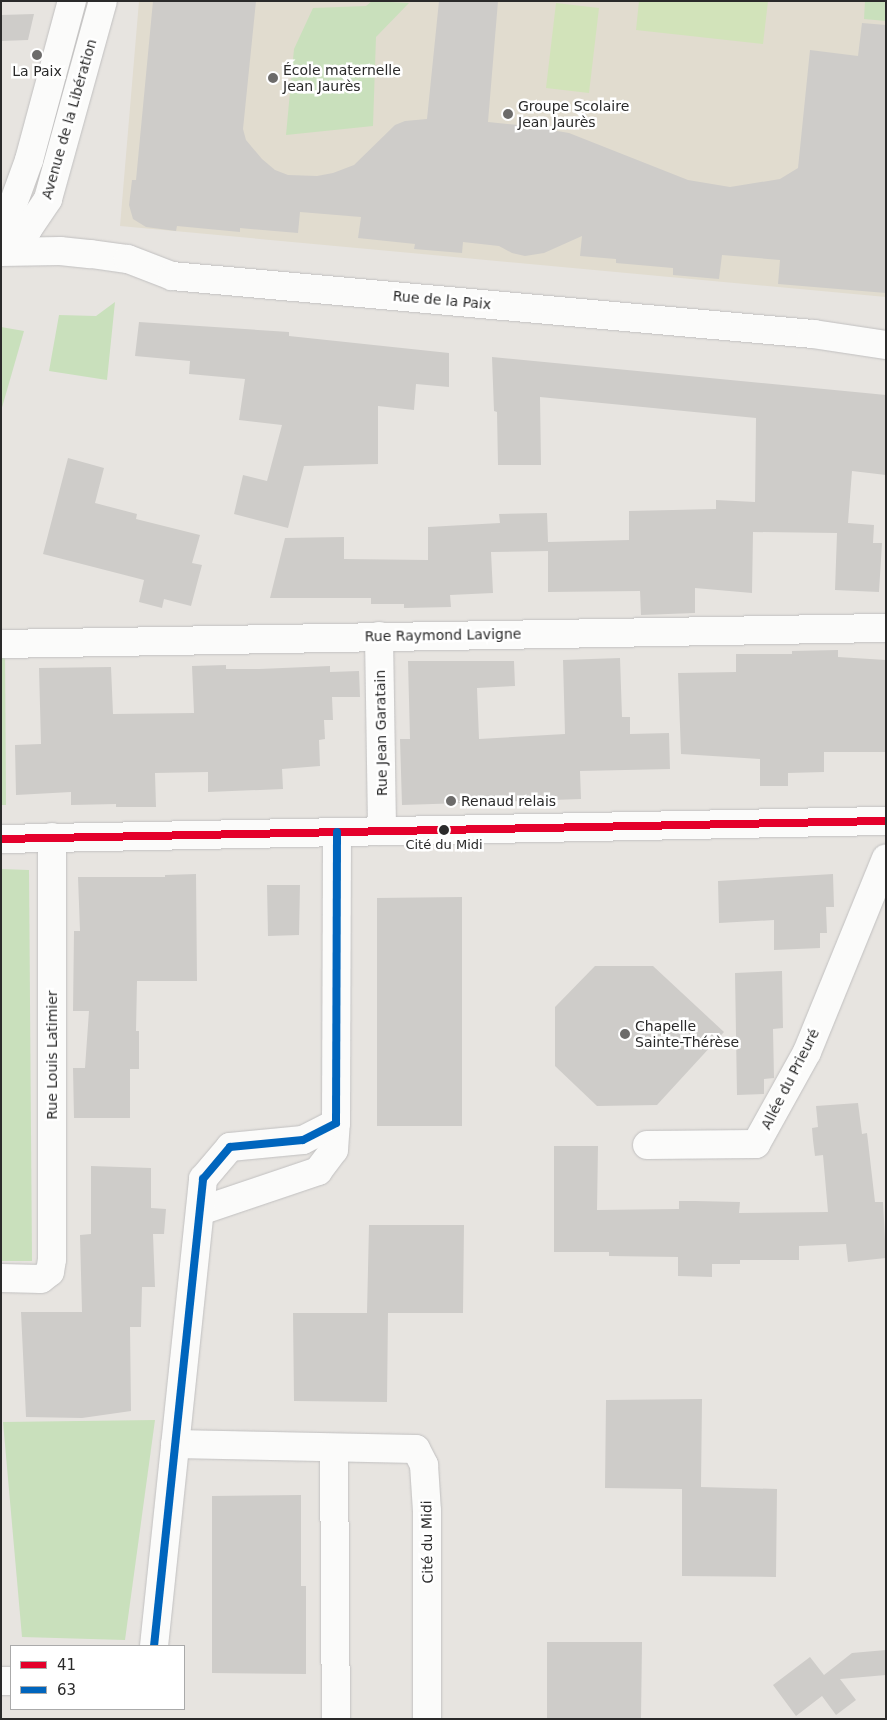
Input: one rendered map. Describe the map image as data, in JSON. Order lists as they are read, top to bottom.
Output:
{
  "streets": {
    "street": [
      "Avenue de la Libération",
      "Rue de la Paix",
      "Rue Raymond Lavigne",
      "Rue Jean Garatain",
      "Rue Louis Latimier",
      "Allée du Prieuré",
      "Cité du Midi"
    ]
  },
  "crossings": [
    ["Rue Raymond Lavigne", "Rue Jean Garatain"]
  ],
  "places": [
    "La Paix",
    "École maternelle Jean Jaurès",
    "Groupe Scolaire Jean Jaurès",
    "Renaud relais",
    "Cité du Midi",
    "Chapelle Sainte-Thérèse"
  ],
  "lines": ["transit line 41", "transit line 63"],
  "legend": ["41", "63"]
}
